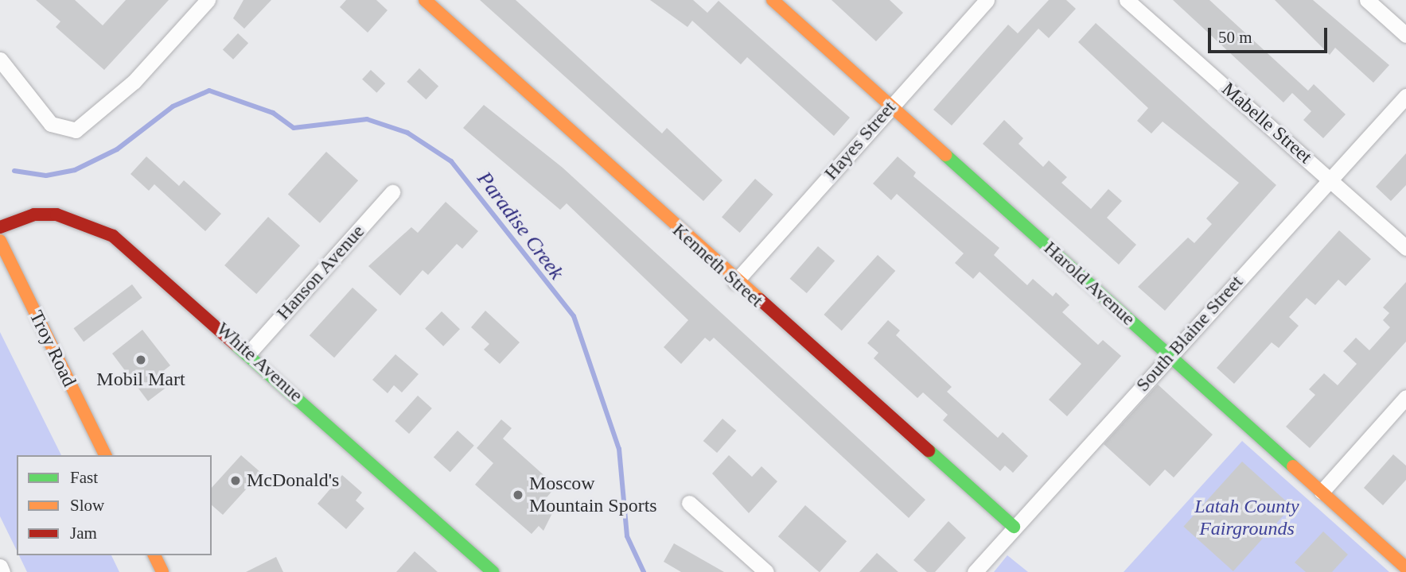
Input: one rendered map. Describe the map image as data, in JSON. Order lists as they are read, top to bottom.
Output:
{
  "streets": {
    "street": [
      "Mabelle Street",
      "Hayes Street",
      "Kenneth Street",
      "Hanson Avenue",
      "Harold Avenue",
      "South Blaine Street",
      "Troy Road",
      "White Avenue"
    ]
  },
  "crossings": [
    ["Mabelle Street", "South Blaine Street"],
    ["Hayes Street", "Kenneth Street"],
    ["Hayes Street", "Harold Avenue"],
    ["Kenneth Street", "South Blaine Street"],
    ["Hanson Avenue", "White Avenue"],
    ["Harold Avenue", "South Blaine Street"]
  ],
  "water": ["Paradise Creek"],
  "parks": ["Latah County Fairgrounds"],
  "places": ["Mobil Mart", "McDonald's", "Moscow Mountain Sports"],
  "legend": ["Fast", "Slow", "Jam"],
  "scale_bar": "50 m"
}
